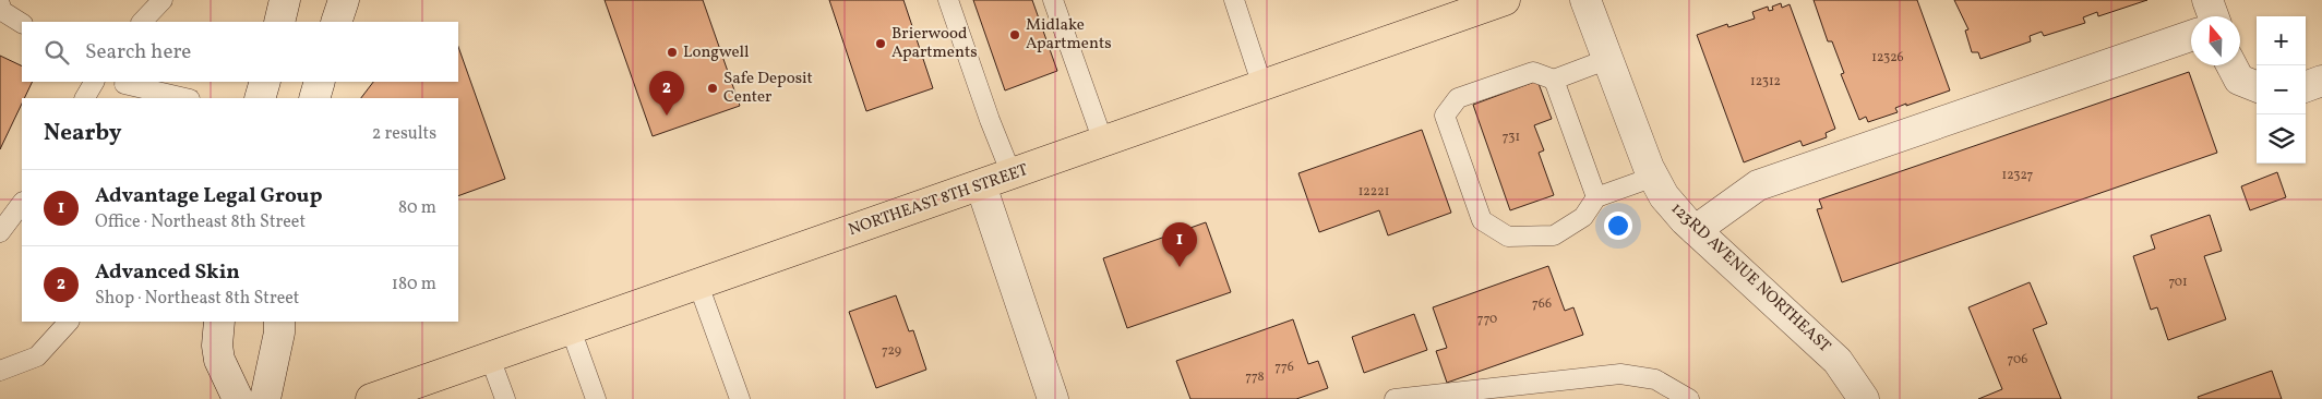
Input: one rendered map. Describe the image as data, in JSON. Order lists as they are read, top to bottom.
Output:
{
  "streets": {
    "main road": ["NORTHEAST 8TH STREET"],
    "street": ["123RD AVENUE NORTHEAST"]
  },
  "places": [
    "Midlake Apartments",
    "Brierwood Apartments",
    "Longwell",
    "Safe Deposit Center"
  ],
  "house_numbers": [
    "12326",
    "12312",
    "731",
    "12327",
    "12221",
    "701",
    "766",
    "770",
    "729",
    "706",
    "776",
    "778"
  ],
  "north": "top",
  "page": {
    "map_buttons": ["+", "−"],
    "search": "Search here",
    "pins": ["2", "1"],
    "heading": ["Nearby", "2 results"],
    "list": [
      {
        "mark": "1",
        "name": "Advantage Legal Group",
        "note": "Office · Northeast 8th Street",
        "value": "80 m"
      },
      {
        "mark": "2",
        "name": "Advanced Skin",
        "note": "Shop · Northeast 8th Street",
        "value": "180 m"
      }
    ]
  }
}
